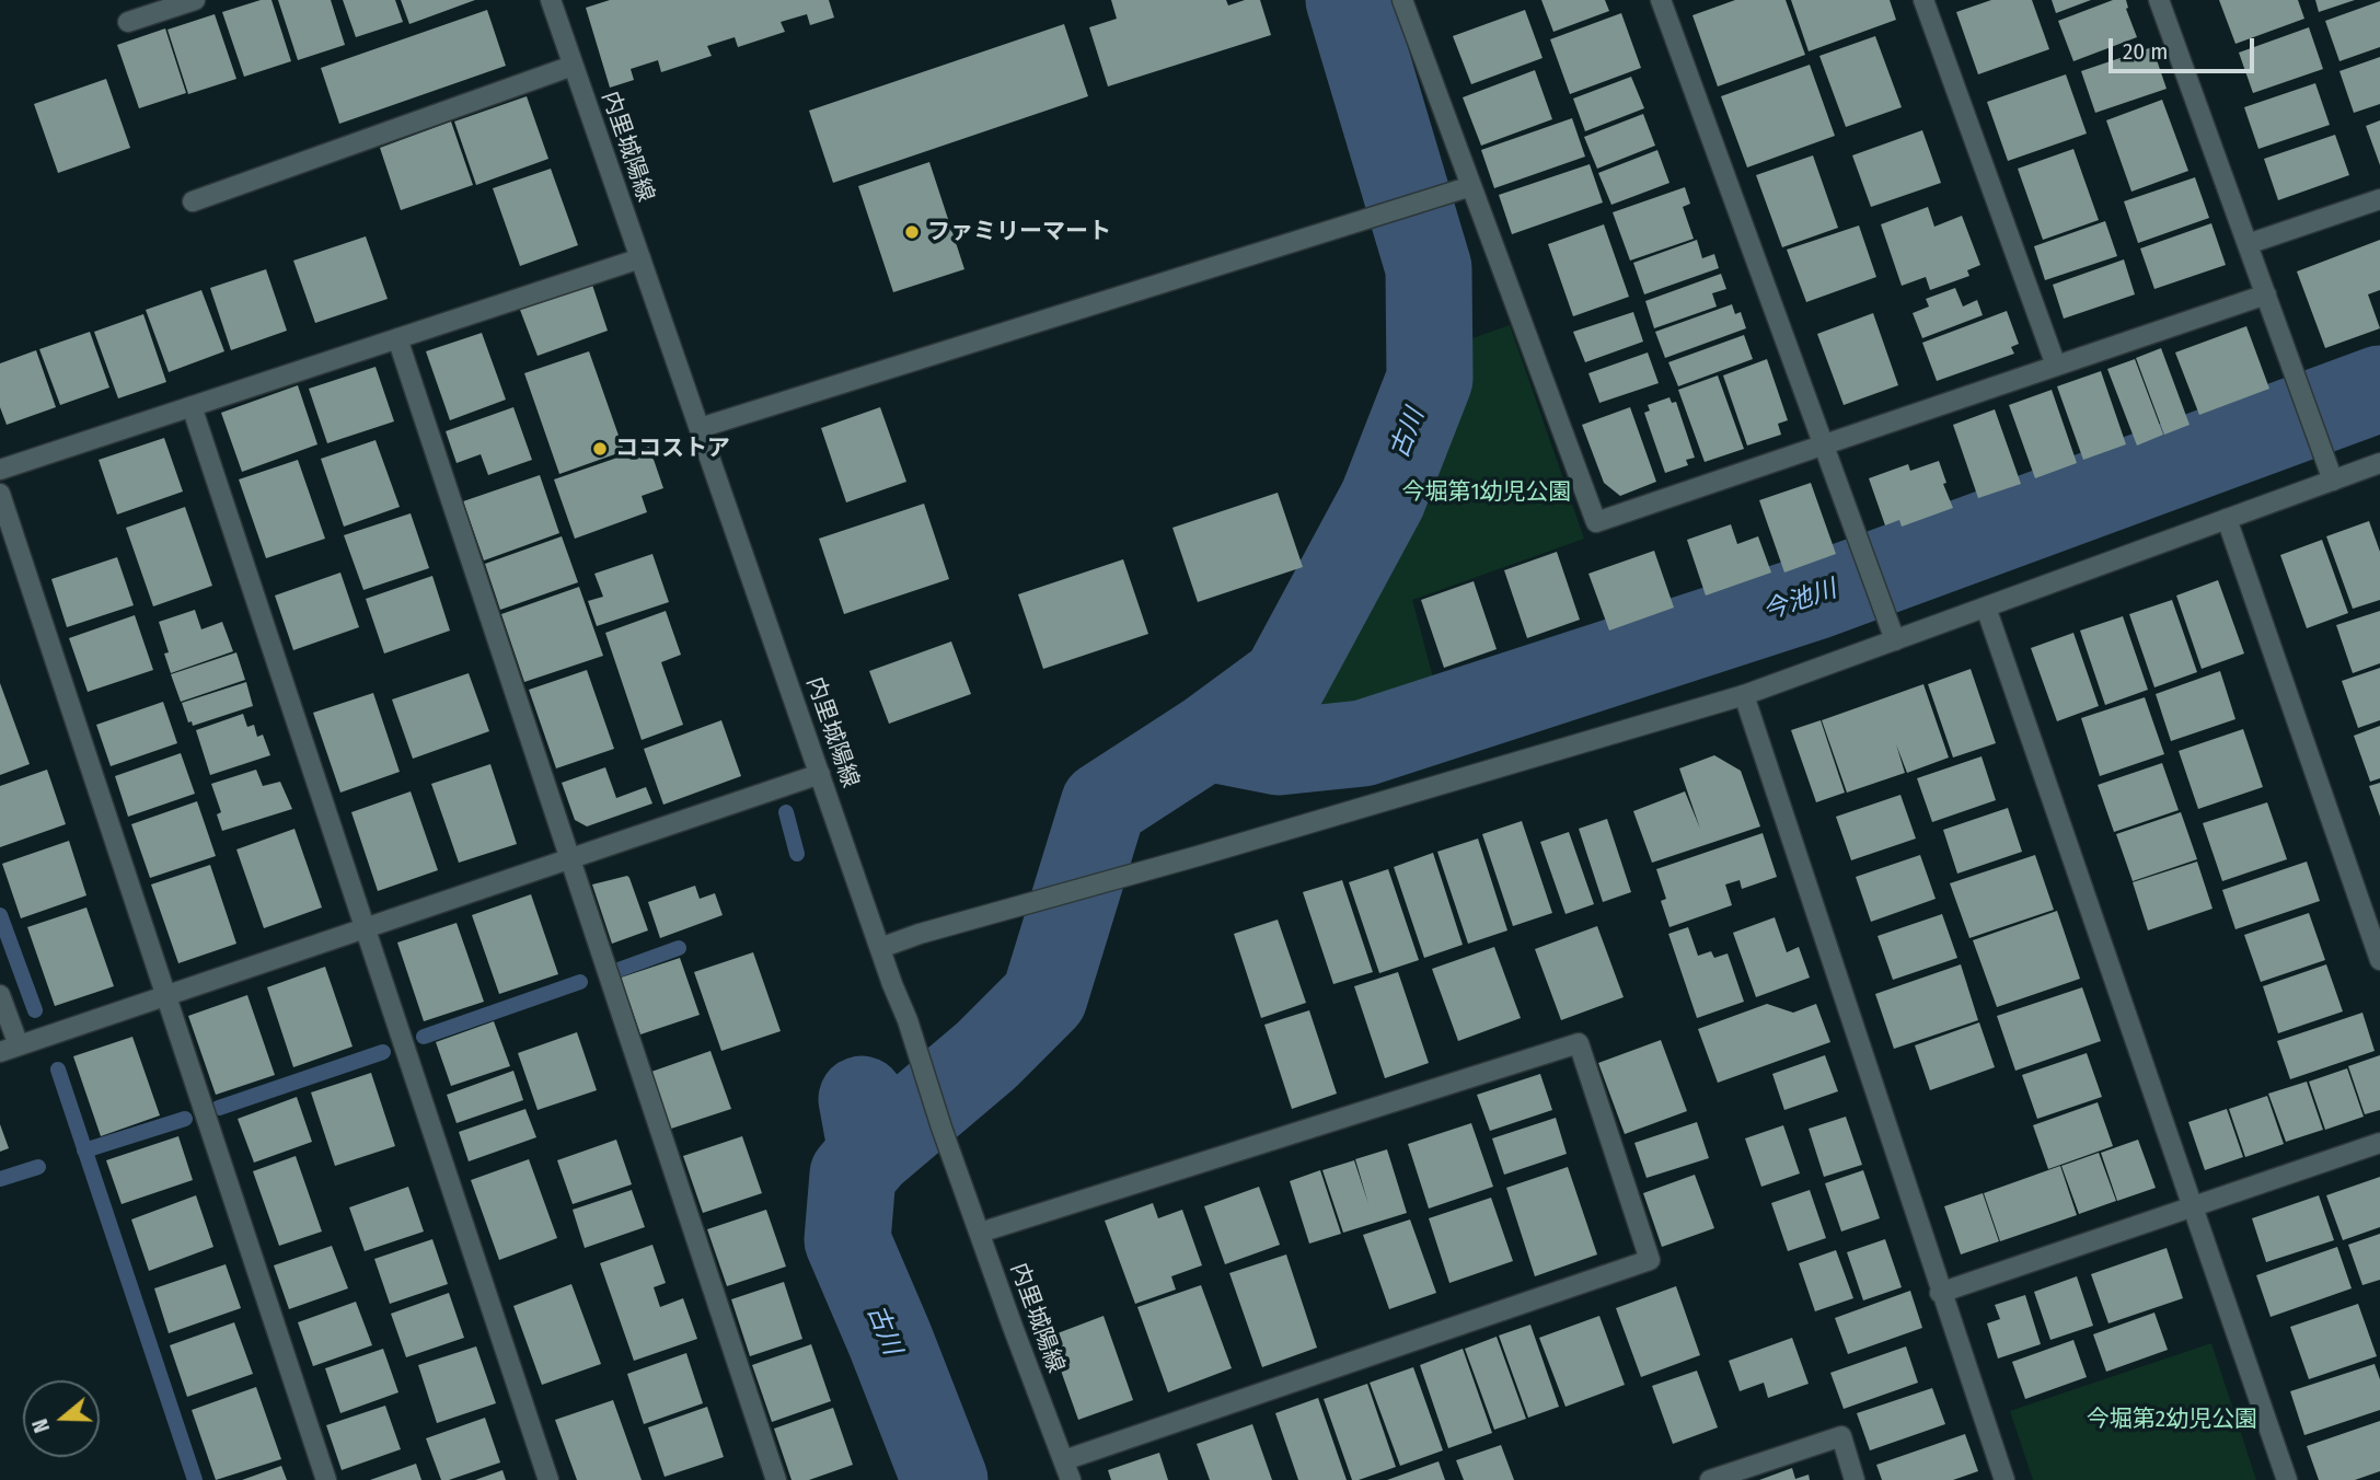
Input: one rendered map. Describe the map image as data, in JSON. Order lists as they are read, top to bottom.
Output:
{
  "streets": {
    "street": ["内里城陽線"]
  },
  "water": ["古川", "今池川"],
  "parks": ["今堀第1幼児公園", "今堀第2幼児公園"],
  "places": ["ファミリーマート", "ココストア"],
  "scale_bar": "20 m",
  "north": "left"
}
